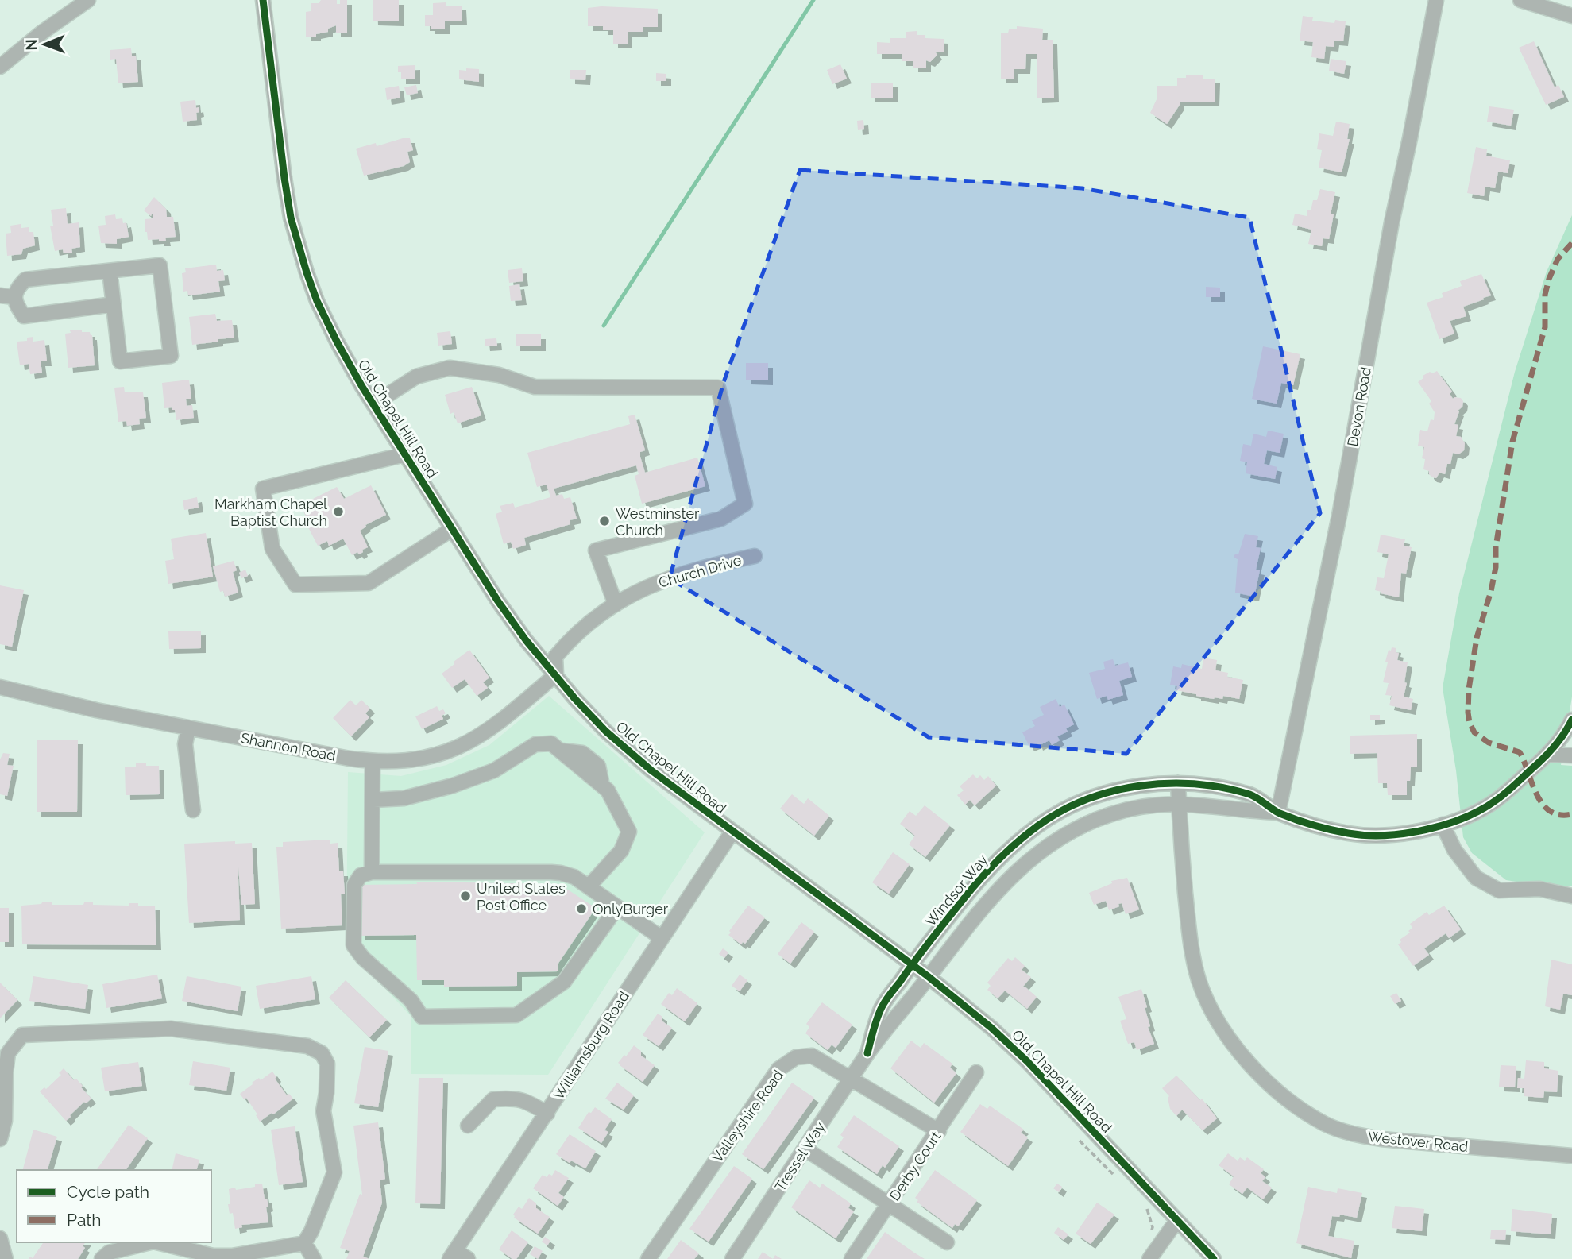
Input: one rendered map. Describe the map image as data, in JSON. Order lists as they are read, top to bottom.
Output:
{
  "streets": {
    "street": [
      "Devon Road",
      "Old Chapel Hill Road",
      "Church Drive",
      "Shannon Road",
      "Windsor Way",
      "Williamsburg Road",
      "Valleyshire Road",
      "Westover Road",
      "Tressel Way",
      "Derby Court"
    ]
  },
  "crossings": [
    ["Devon Road", "Windsor Way"],
    ["Old Chapel Hill Road", "Church Drive"],
    ["Old Chapel Hill Road", "Shannon Road"],
    ["Old Chapel Hill Road", "Windsor Way"],
    ["Old Chapel Hill Road", "Williamsburg Road"],
    ["Old Chapel Hill Road", "Tressel Way"],
    ["Church Drive", "Shannon Road"],
    ["Windsor Way", "Westover Road"],
    ["Windsor Way", "Tressel Way"],
    ["Valleyshire Road", "Tressel Way"],
    ["Valleyshire Road", "Derby Court"]
  ],
  "places": [
    "Markham Chapel Baptist Church",
    "Westminster Church",
    "United States Post Office",
    "OnlyBurger"
  ],
  "legend": ["Cycle path", "Path"],
  "north": "left"
}
